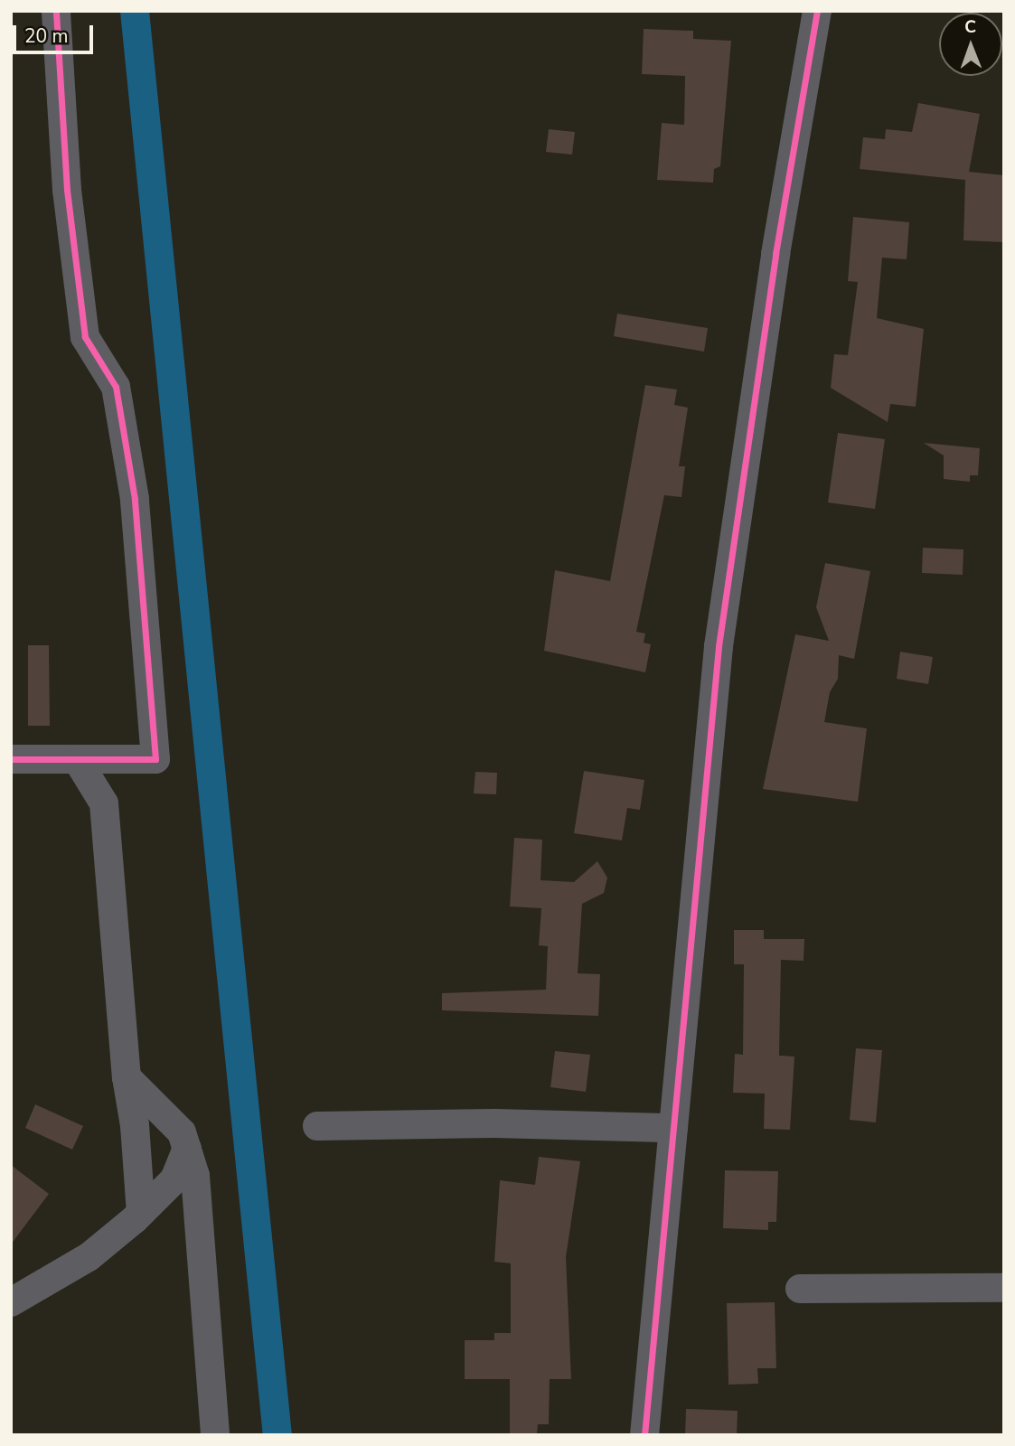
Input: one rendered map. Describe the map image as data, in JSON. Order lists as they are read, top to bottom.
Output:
{
  "scale_bar": "20 m",
  "north": "top"
}
